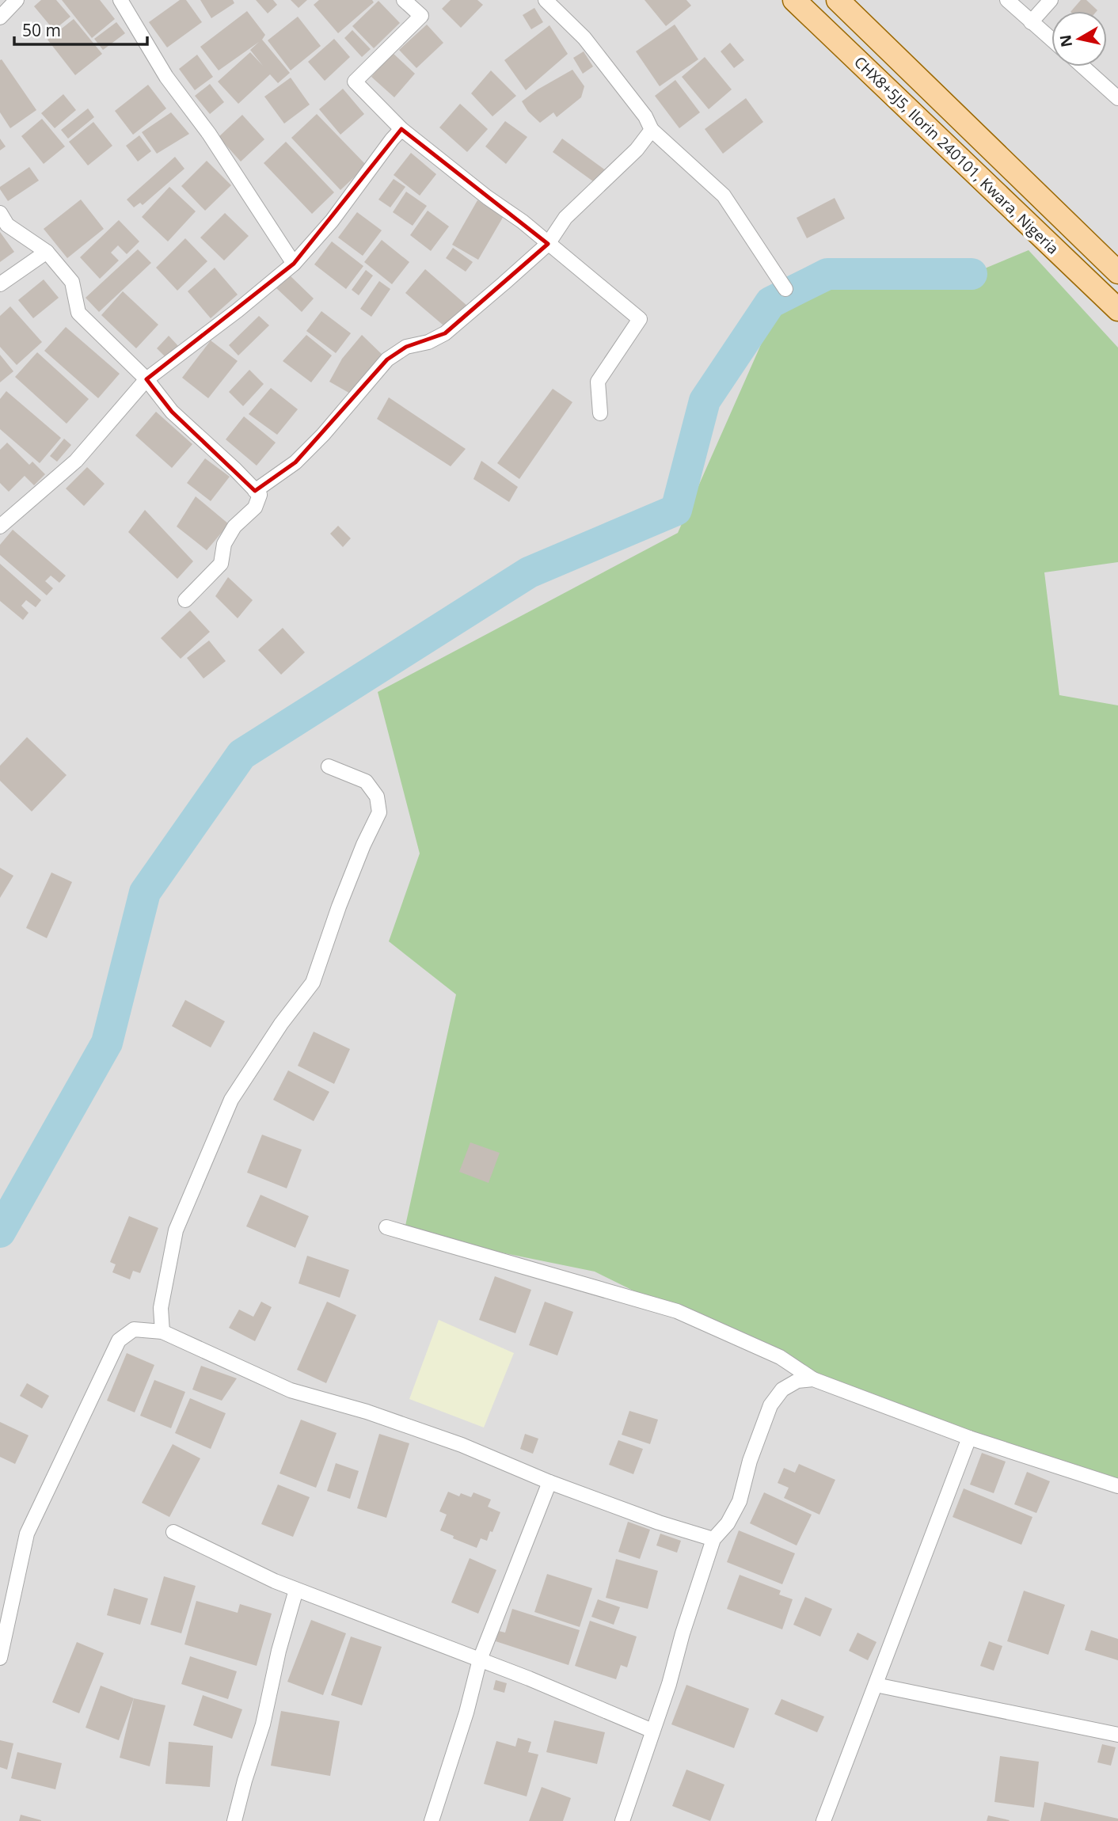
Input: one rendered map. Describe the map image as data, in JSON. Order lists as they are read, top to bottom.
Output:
{
  "streets": {
    "main road": ["CHX8+5J5, Ilorin 240101, Kwara, Nigeria"]
  },
  "scale_bar": "50 m",
  "north": "left"
}
